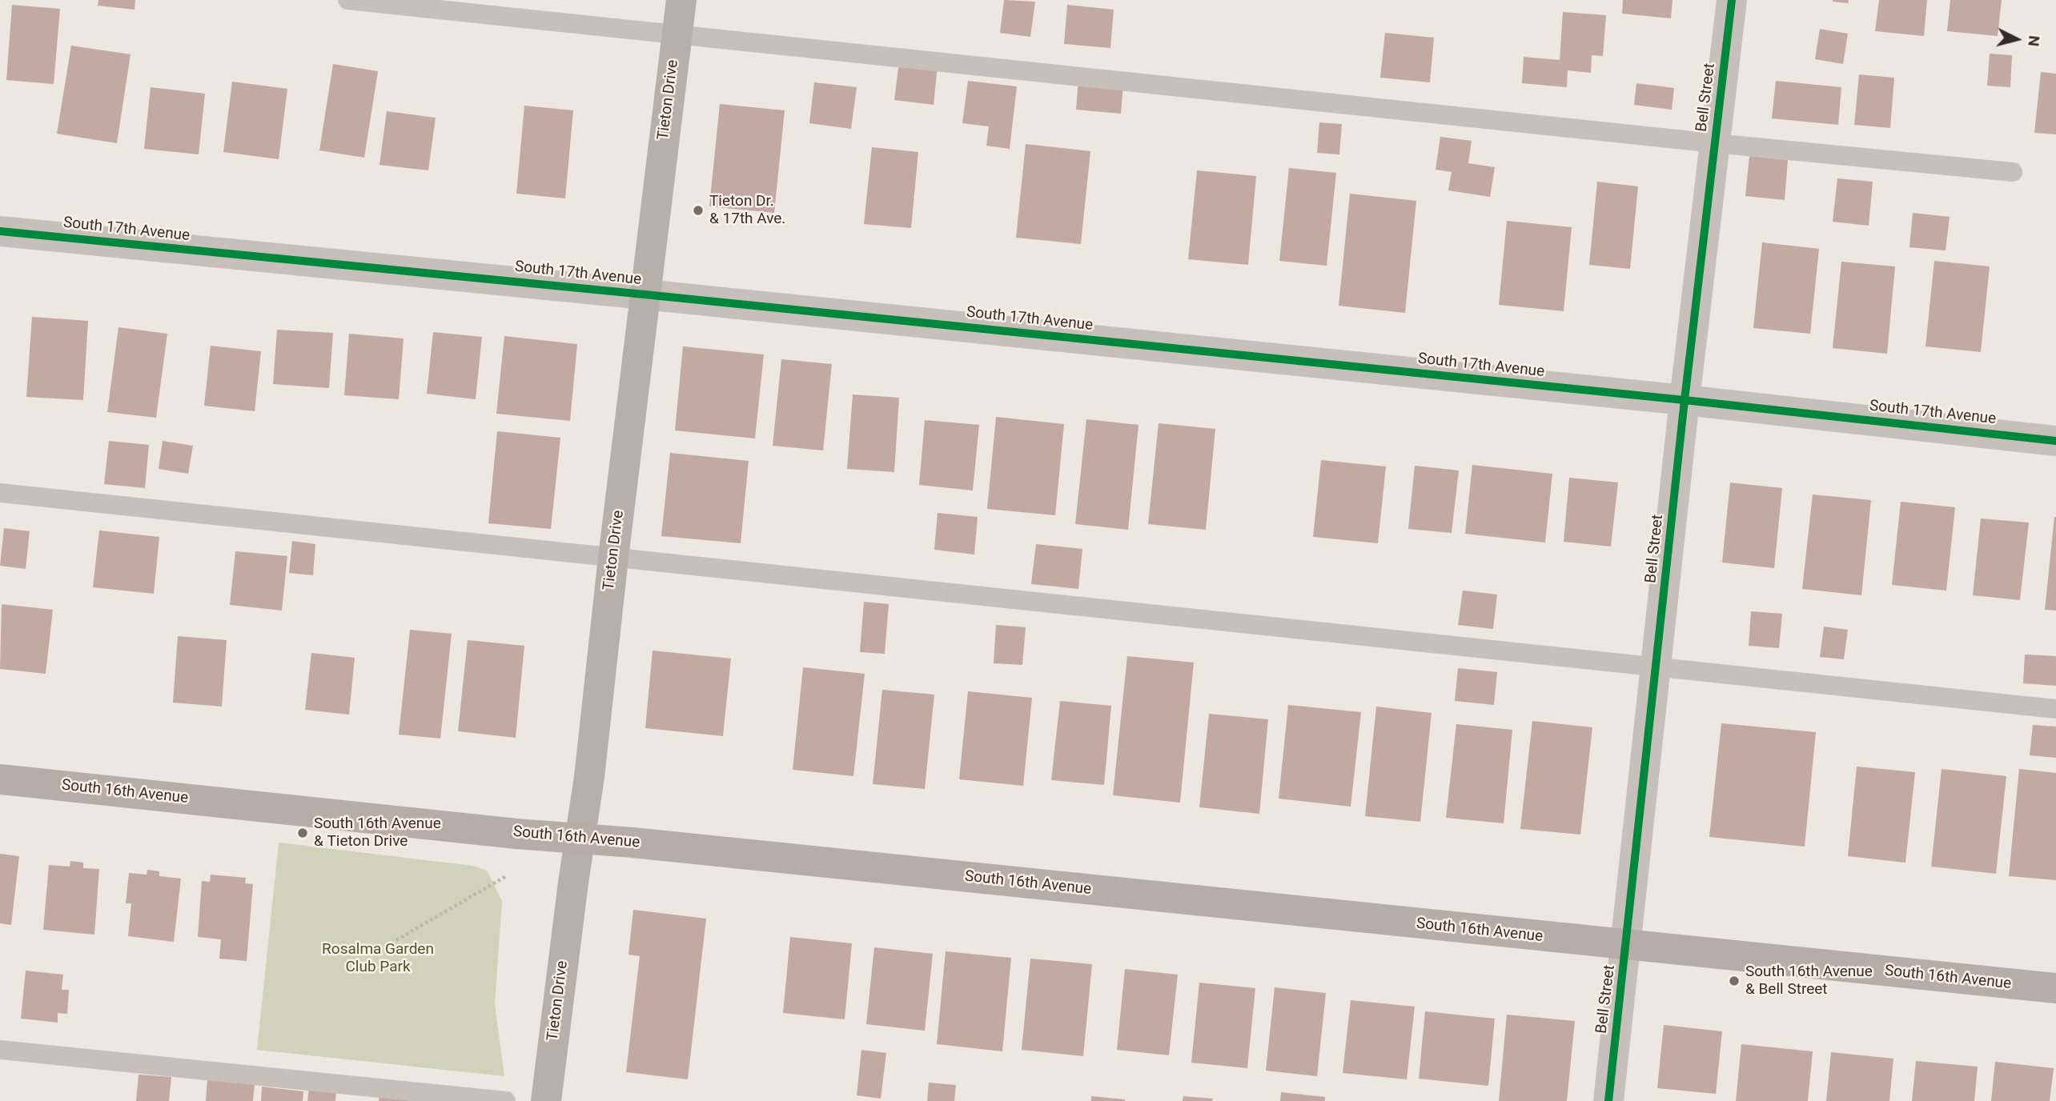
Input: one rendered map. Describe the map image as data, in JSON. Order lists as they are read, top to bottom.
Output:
{
  "streets": {
    "main road": ["Tieton Drive", "South 16th Avenue"],
    "street": ["Bell Street", "South 17th Avenue"]
  },
  "crossings": [
    ["Bell Street", "South 17th Avenue"],
    ["Bell Street", "South 16th Avenue"],
    ["Tieton Drive", "South 17th Avenue"],
    ["Tieton Drive", "South 16th Avenue"]
  ],
  "parks": ["Rosalma Garden Club Park"],
  "places": ["Tieton Dr. & 17th Ave.", "South 16th Avenue & Tieton Drive", "South 16th Avenue & Bell Street"],
  "north": "right"
}
